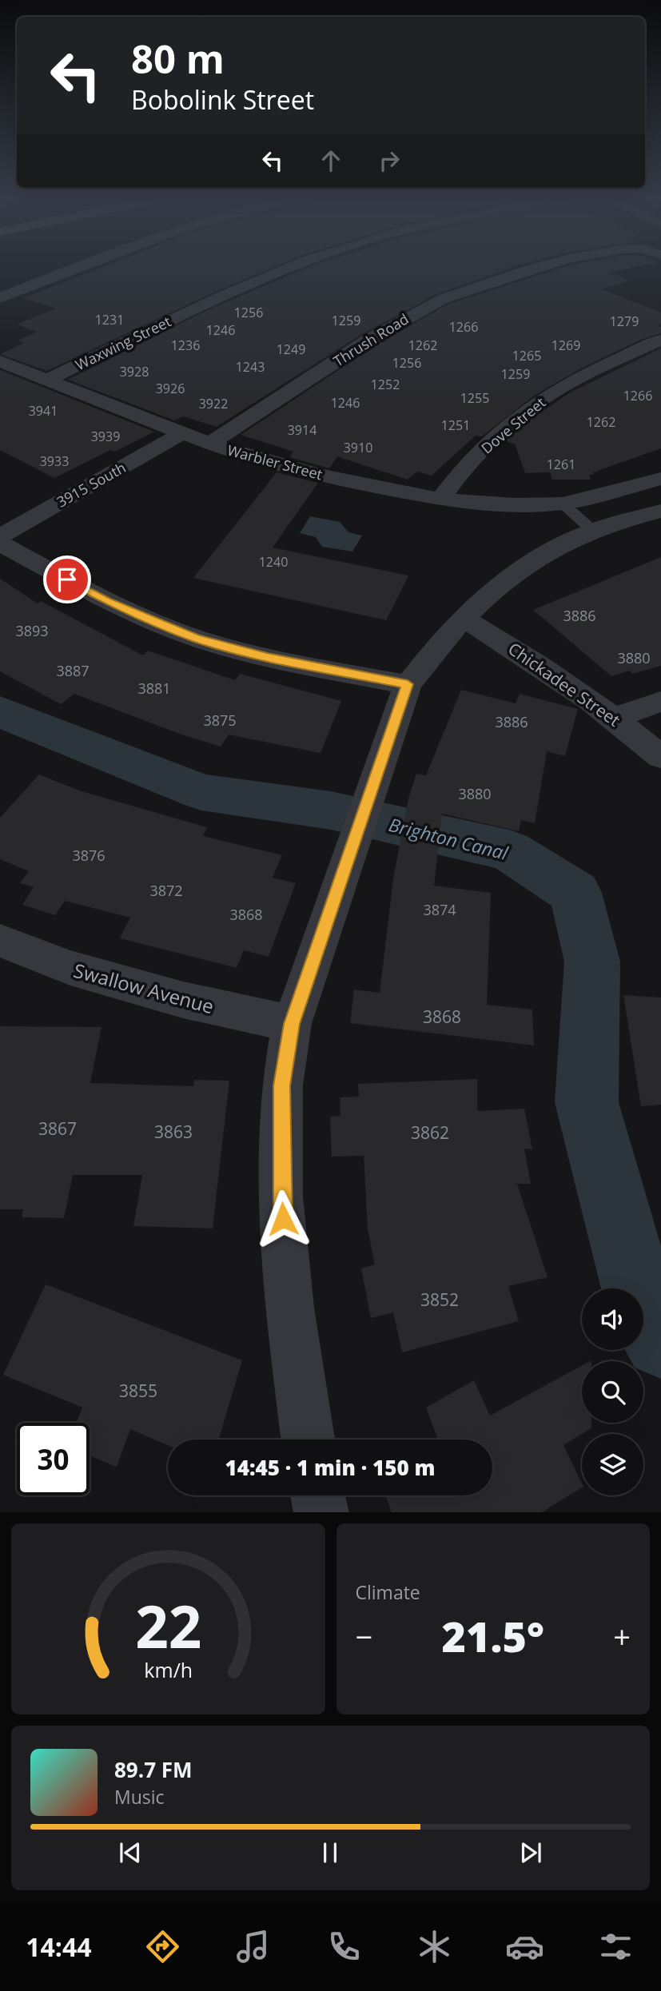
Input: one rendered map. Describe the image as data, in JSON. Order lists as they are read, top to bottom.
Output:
{
  "streets": {
    "street": [
      "Thrush Road",
      "Waxwing Street",
      "Dove Street",
      "Warbler Street",
      "3915 South",
      "Chickadee Street",
      "Swallow Avenue"
    ]
  },
  "crossings": [
    ["Thrush Road", "Warbler Street"],
    ["Waxwing Street", "Warbler Street"],
    ["Dove Street", "Warbler Street"],
    ["Warbler Street", "3915 South"]
  ],
  "water": ["Brighton Canal"],
  "house_numbers": [
    "1256",
    "1231",
    "1259",
    "1279",
    "1266",
    "1246",
    "1236",
    "1262",
    "1269",
    "1249",
    "1265",
    "1256",
    "1243",
    "3928",
    "1259",
    "1252",
    "3926",
    "1266",
    "1255",
    "1246",
    "3922",
    "3941",
    "1262",
    "1251",
    "3914",
    "3939",
    "3910",
    "3933",
    "1261",
    "1240",
    "3886",
    "3893",
    "3880",
    "3887",
    "3881",
    "3875",
    "3886",
    "3880",
    "3876",
    "3872",
    "3874",
    "3868",
    "3868",
    "3867",
    "3863",
    "3862",
    "3852",
    "3855"
  ],
  "page": {
    "turn": ["80 m", "Bobolink Street"],
    "limit": "30",
    "trip": "14:45 · 1 min · 150 m",
    "tile": "Climate",
    "heat": ["−", "21.5°", "+"],
    "song": ["89.7 FM", "Music"],
    "tabs": "14:44",
    "gauge": ["22", "km/h"]
  }
}
